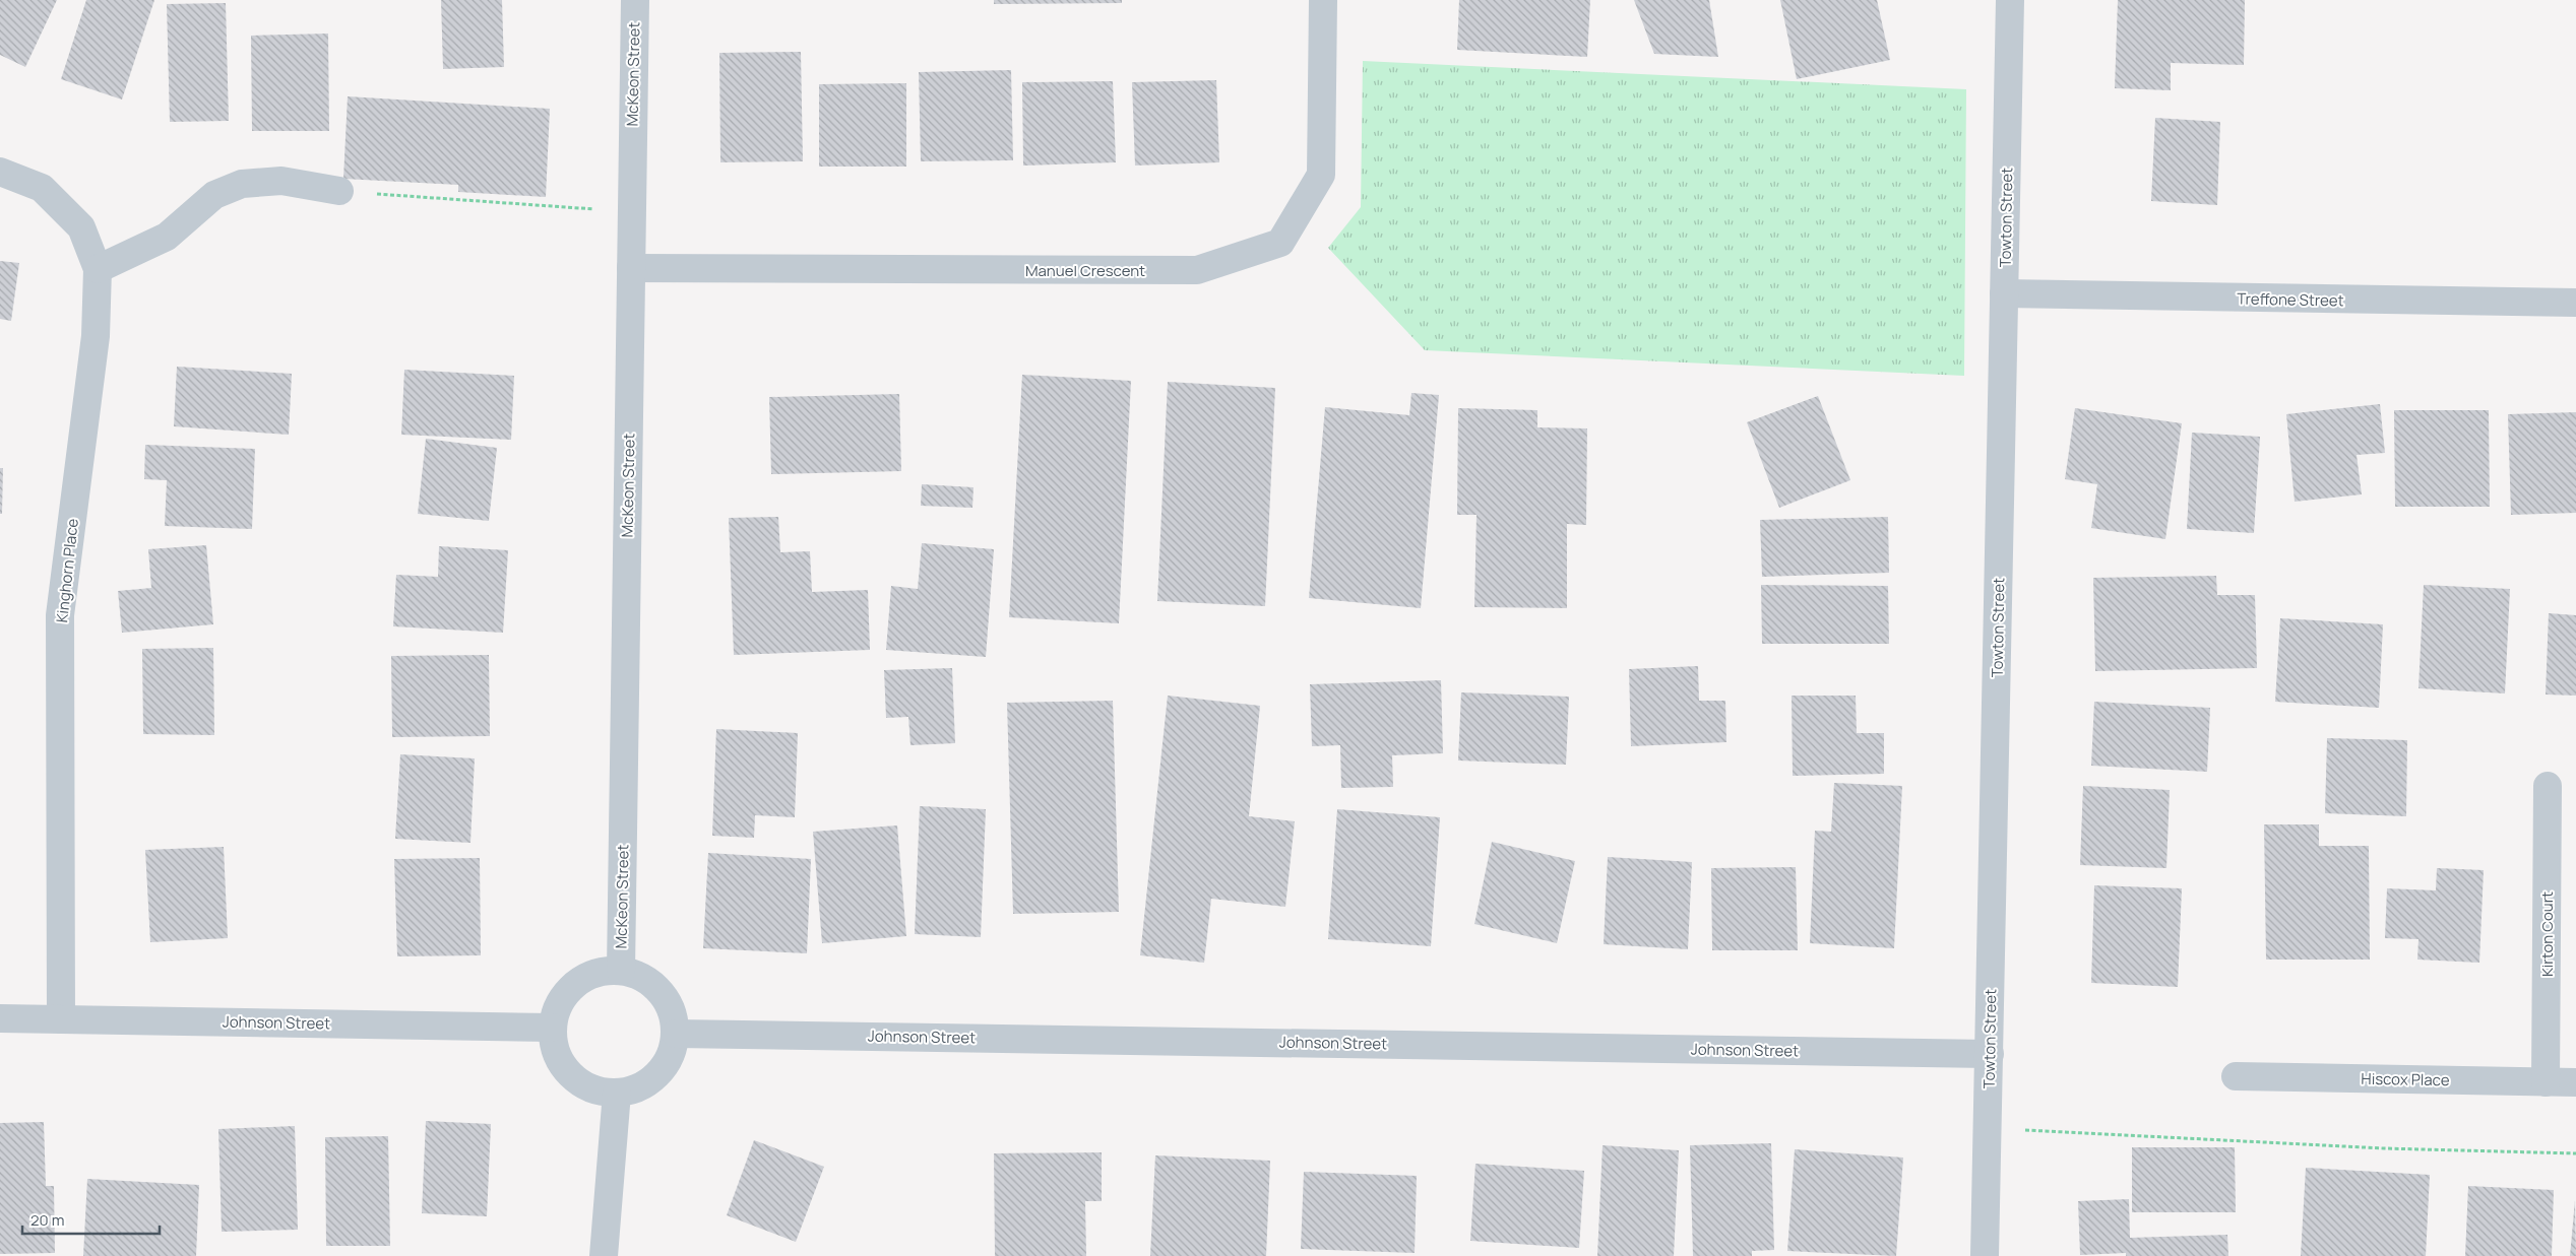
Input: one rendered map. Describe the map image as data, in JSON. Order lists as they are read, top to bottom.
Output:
{
  "streets": {
    "street": [
      "McKeon Street",
      "Towton Street",
      "Manuel Crescent",
      "Treffone Street",
      "Kinghorn Place",
      "Kirton Court",
      "Johnson Street",
      "Hiscox Place"
    ]
  },
  "crossings": [
    ["McKeon Street", "Manuel Crescent"],
    ["McKeon Street", "Johnson Street"],
    ["Towton Street", "Treffone Street"],
    ["Towton Street", "Johnson Street"],
    ["Kinghorn Place", "Johnson Street"],
    ["Kirton Court", "Hiscox Place"]
  ],
  "scale_bar": "20 m"
}
